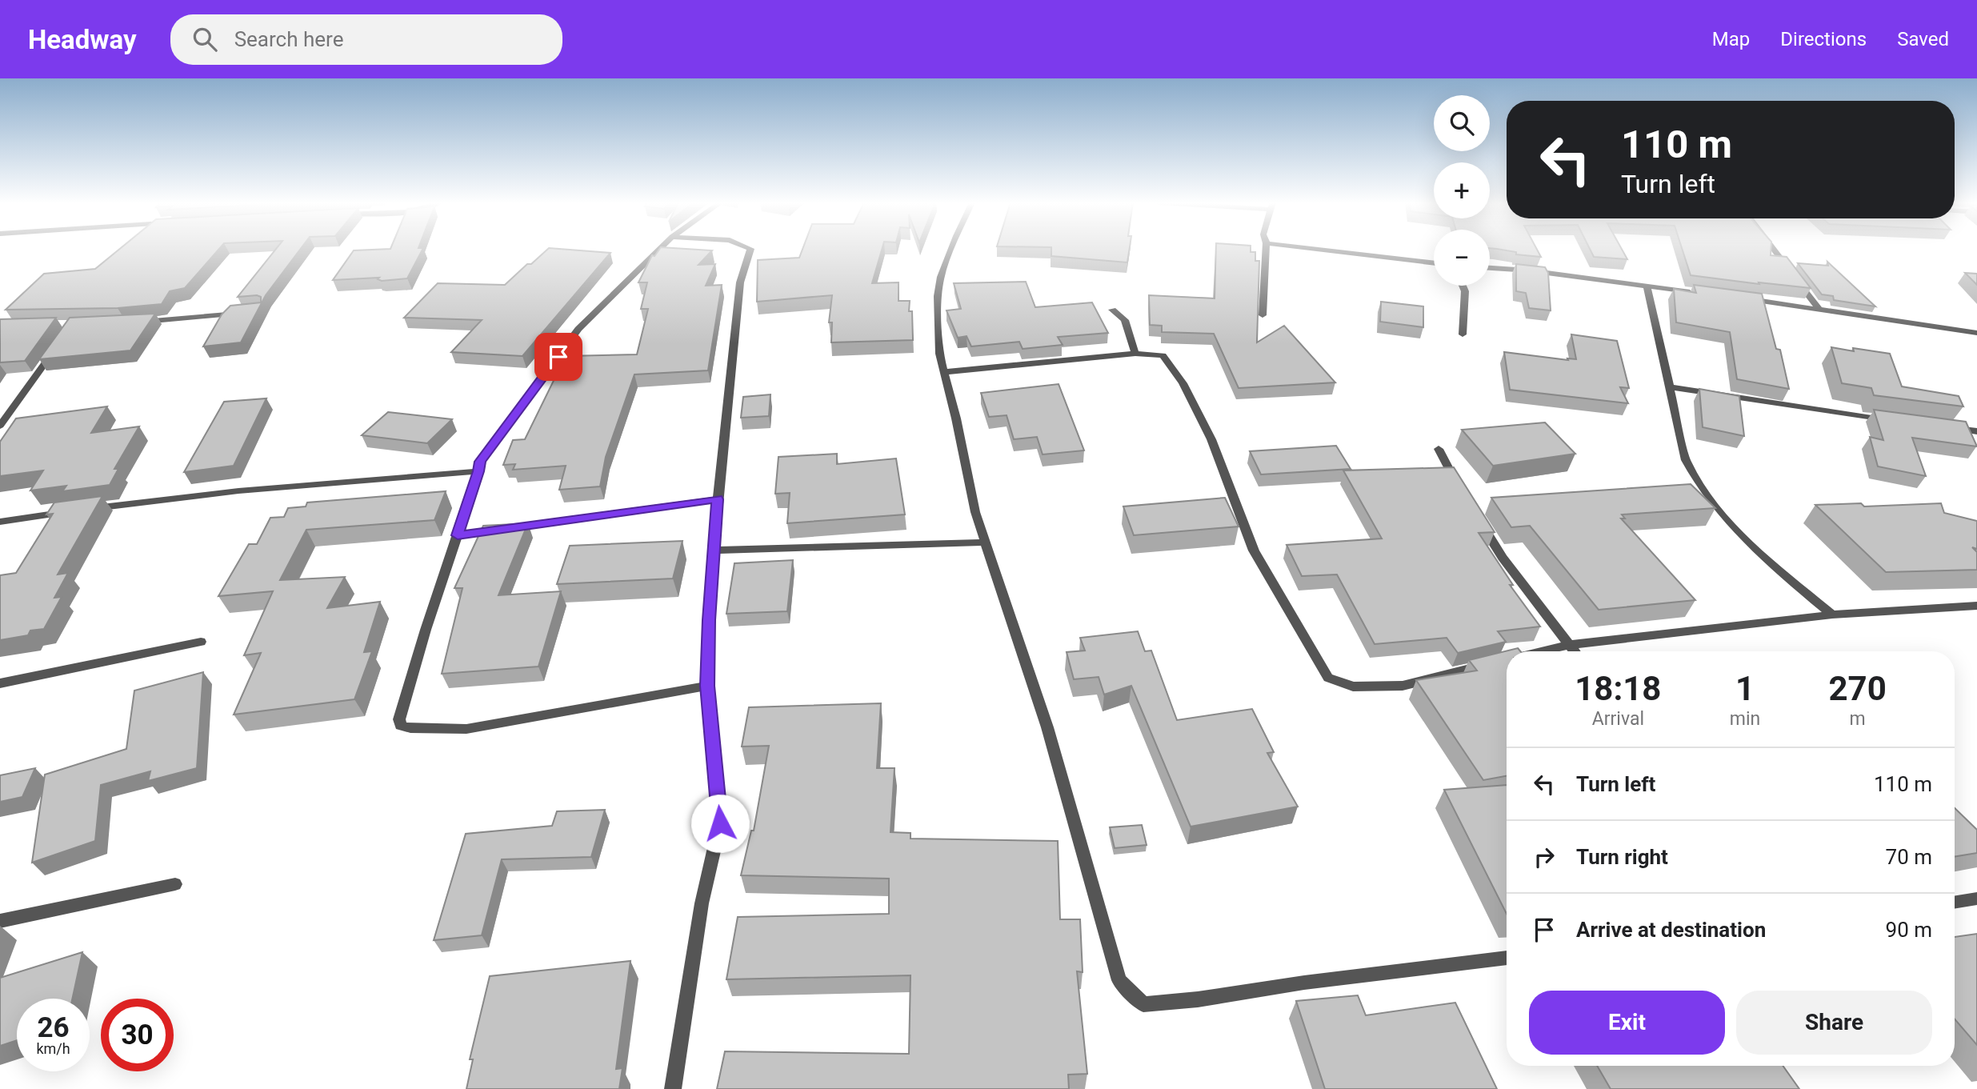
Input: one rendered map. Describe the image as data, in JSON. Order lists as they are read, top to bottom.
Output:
{
  "page": {
    "header": "Headway",
    "search": "Search here",
    "nav": ["Map", "Directions", "Saved"],
    "map_buttons": ["+", "−"],
    "turn": ["110 m", "Turn left"],
    "eta": [
      "18:18",
      "Arrival",
      "1",
      "min",
      "270",
      "m"
    ],
    "list": [
      {
        "name": "Turn left",
        "value": "110 m"
      },
      {
        "name": "Turn right",
        "value": "70 m"
      },
      {
        "name": "Arrive at destination",
        "value": "90 m"
      }
    ],
    "buttons": ["Exit", "Share"],
    "speed": "26 km/h",
    "limit": "30"
  }
}
